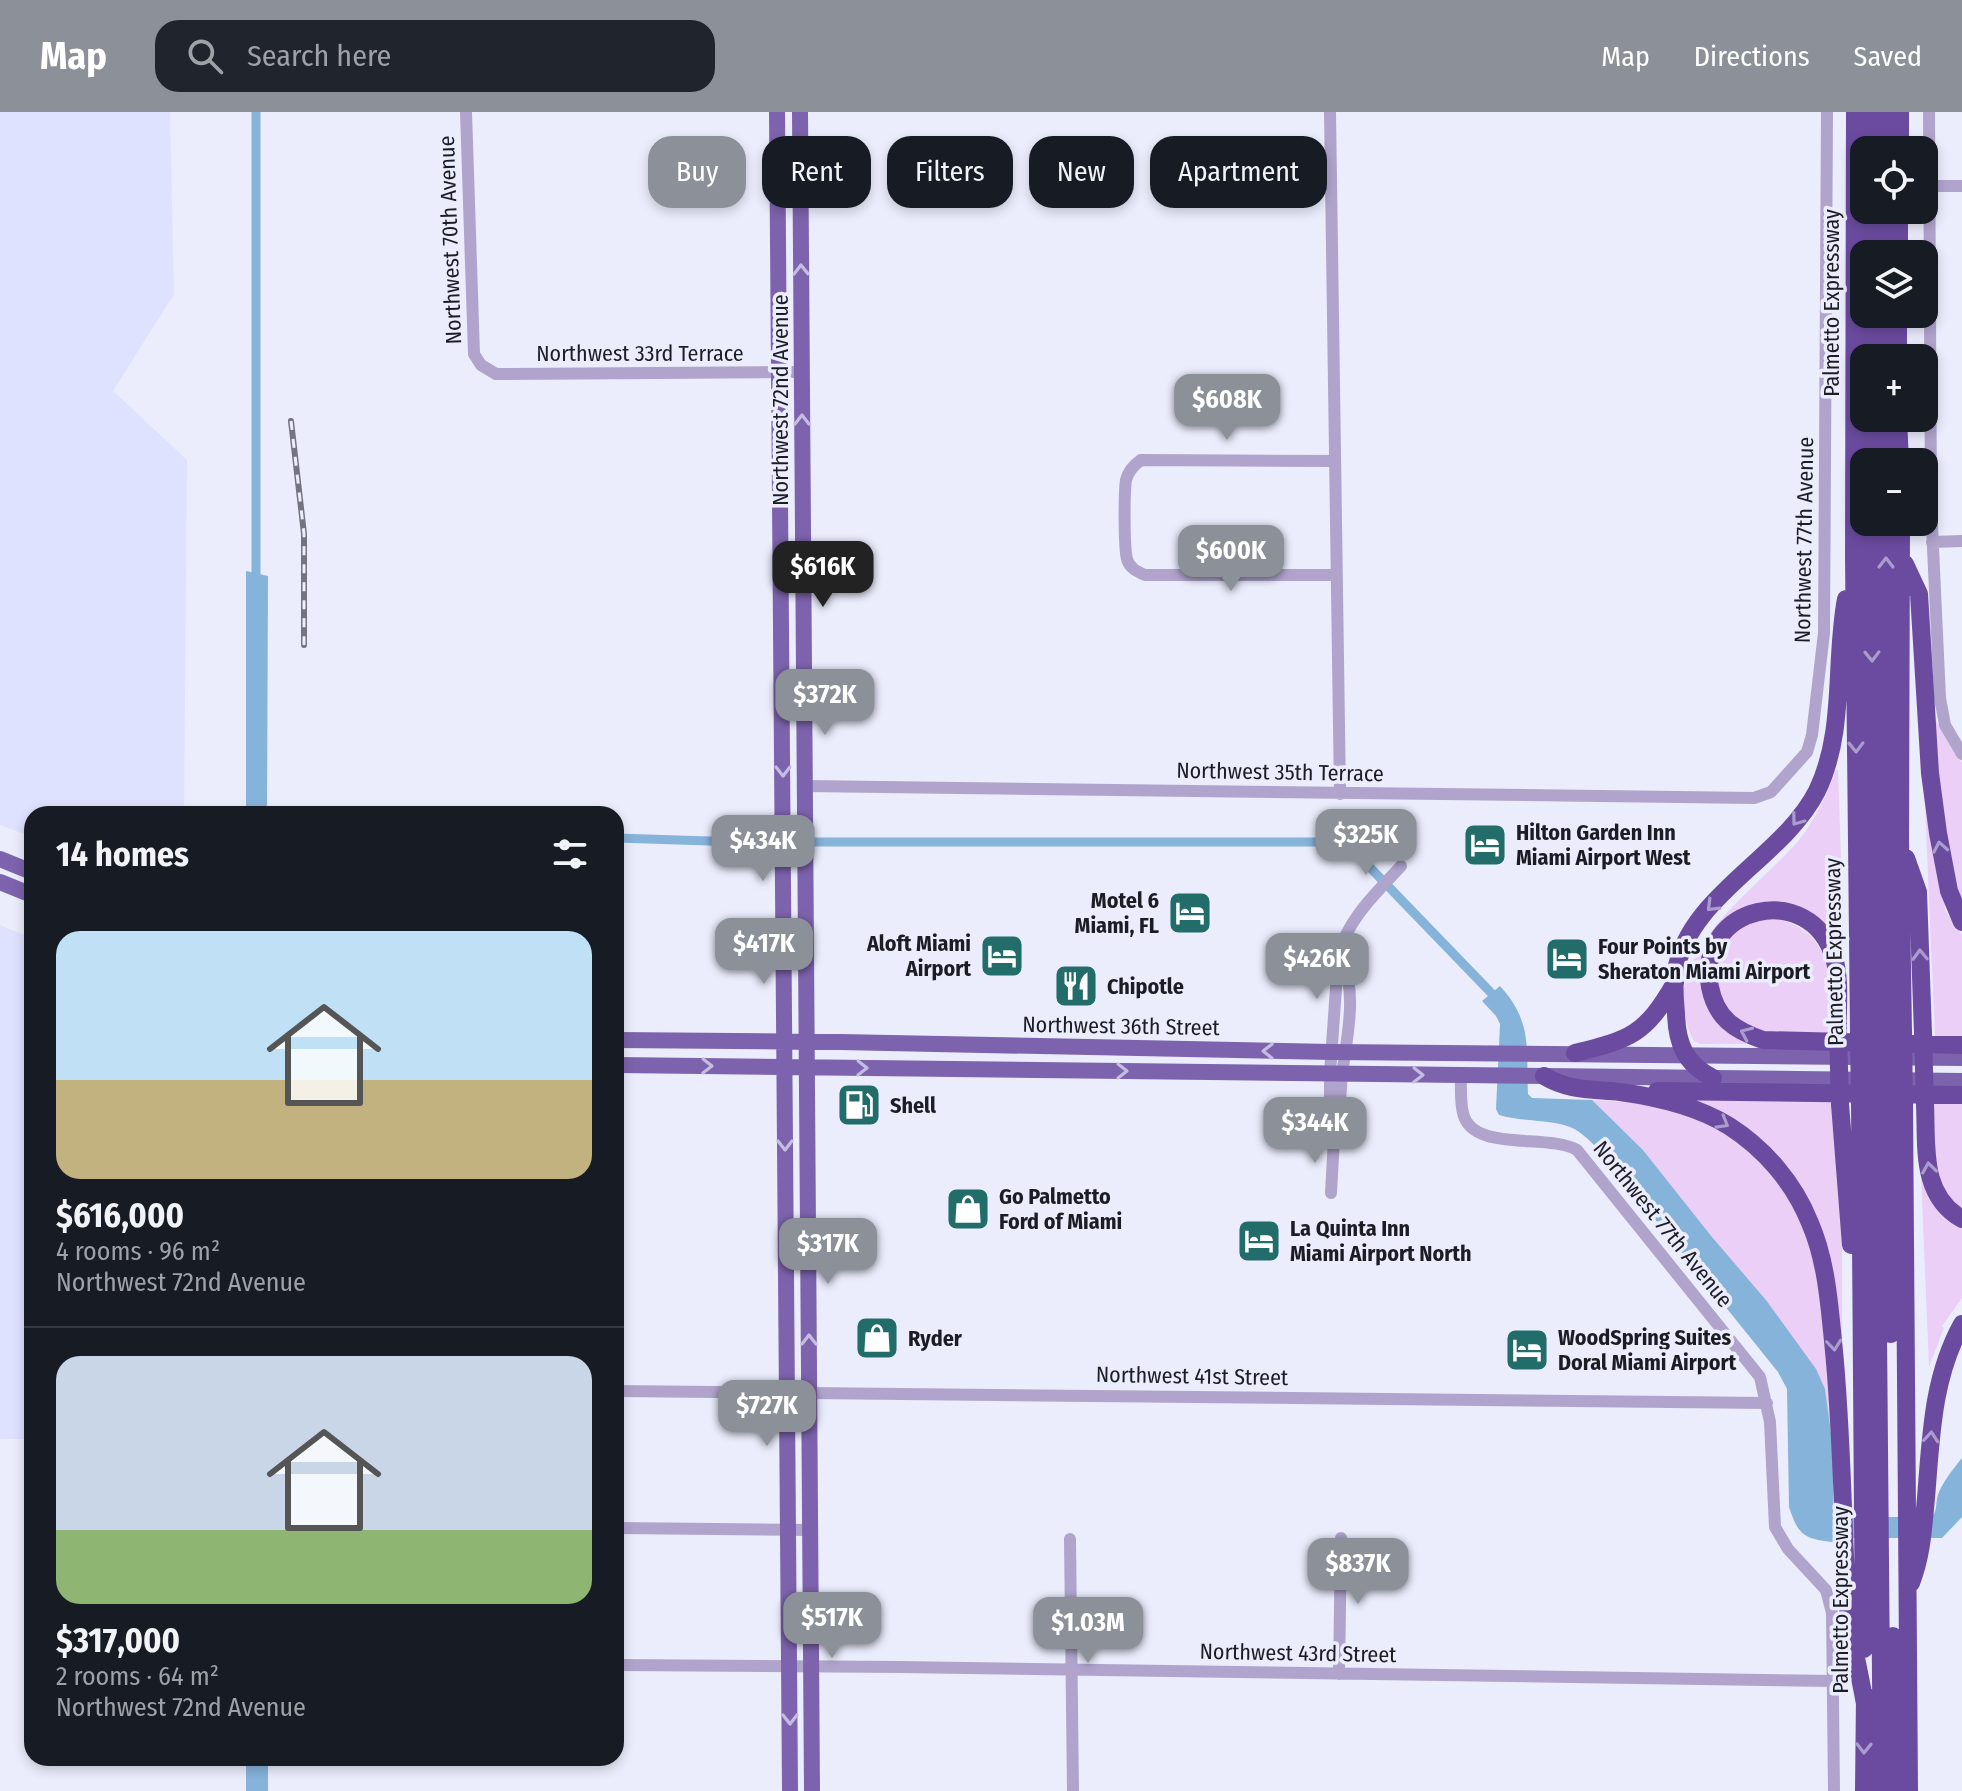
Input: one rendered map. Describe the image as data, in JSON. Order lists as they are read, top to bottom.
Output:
{
  "streets": {
    "highway": ["Palmetto Expressway"],
    "main road": ["Northwest 72nd Avenue", "Northwest 36th Street"],
    "street": [
      "Northwest 70th Avenue",
      "Northwest 33rd Terrace",
      "Northwest 77th Avenue",
      "Northwest 35th Terrace",
      "Northwest 41st Street",
      "Northwest 43rd Street"
    ]
  },
  "crossings": [
    ["Northwest 70th Avenue", "Northwest 33rd Terrace"],
    ["Northwest 33rd Terrace", "Northwest 72nd Avenue"],
    ["Northwest 72nd Avenue", "Northwest 35th Terrace"],
    ["Northwest 72nd Avenue", "Northwest 36th Street"],
    ["Northwest 72nd Avenue", "Northwest 41st Street"],
    ["Northwest 72nd Avenue", "Northwest 43rd Street"],
    ["Northwest 77th Avenue", "Northwest 35th Terrace"],
    ["Northwest 77th Avenue", "Northwest 36th Street"],
    ["Northwest 77th Avenue", "Northwest 41st Street"],
    ["Northwest 77th Avenue", "Northwest 43rd Street"]
  ],
  "places": {
    "hotel": [
      "Hilton Garden Inn Miami Airport West",
      "Motel 6 Miami, FL",
      "Aloft Miami Airport",
      "Four Points by Sheraton Miami Airport",
      "La Quinta Inn Miami Airport North",
      "WoodSpring Suites Doral Miami Airport"
    ],
    "restaurant": ["Chipotle"],
    "fuel station": ["Shell"],
    "shop": ["Go Palmetto Ford of Miami", "Ryder"]
  },
  "page": {
    "header": "Map",
    "search": "Search here",
    "nav": ["Map", "Directions", "Saved"],
    "map_buttons": ["+", "−"],
    "chip": [
      "Buy",
      "Rent",
      "Filters",
      "New",
      "Apartment"
    ],
    "price": [
      "$608K",
      "$600K",
      "$616K",
      "$372K",
      "$325K",
      "$434K",
      "$417K",
      "$426K",
      "$344K",
      "$317K",
      "$727K",
      "$837K",
      "$517K",
      "$1.03M"
    ],
    "heading": "14 homes",
    "list": [
      {
        "name": "$616,000",
        "note": "4 rooms · 96 m² · Northwest 72nd Avenue"
      },
      {
        "name": "$317,000",
        "note": "2 rooms · 64 m² · Northwest 72nd Avenue"
      }
    ]
  }
}
